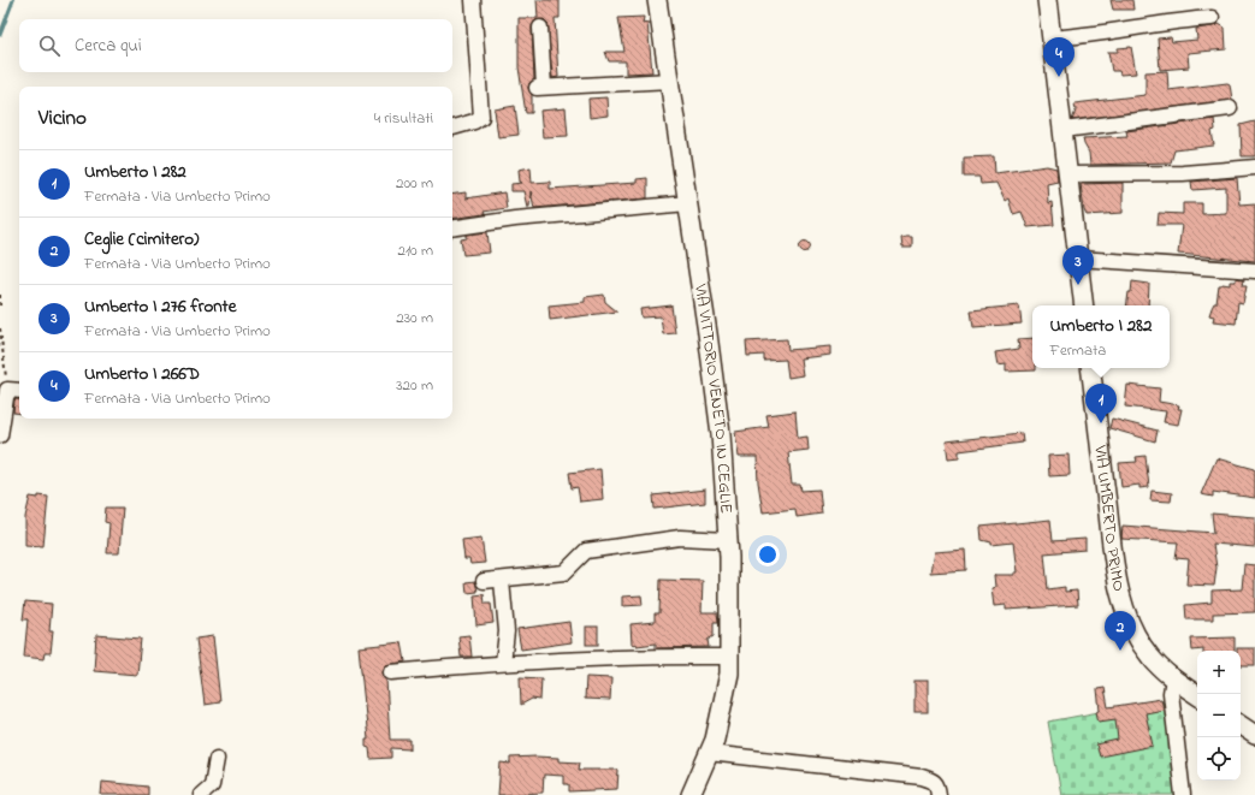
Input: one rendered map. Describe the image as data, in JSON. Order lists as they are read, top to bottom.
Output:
{
  "streets": {
    "main road": ["VIA VITTORIO VENETO IN CEGLIE", "VIA UMBERTO PRIMO"]
  },
  "page": {
    "search": "Cerca qui",
    "pins": [
      "4",
      "3",
      "1",
      "2"
    ],
    "heading": ["Vicino", "4 risultati"],
    "list": [
      {
        "mark": "1",
        "name": "Umberto I 282",
        "note": "Fermata · Via Umberto Primo",
        "value": "200 m"
      },
      {
        "mark": "2",
        "name": "Ceglie (cimitero)",
        "note": "Fermata · Via Umberto Primo",
        "value": "210 m"
      },
      {
        "mark": "3",
        "name": "Umberto I 276 fronte",
        "note": "Fermata · Via Umberto Primo",
        "value": "230 m"
      },
      {
        "mark": "4",
        "name": "Umberto I 266D",
        "note": "Fermata · Via Umberto Primo",
        "value": "320 m"
      }
    ],
    "popup": ["Umberto I 282", "Fermata"],
    "map_buttons": ["+", "−"]
  }
}
